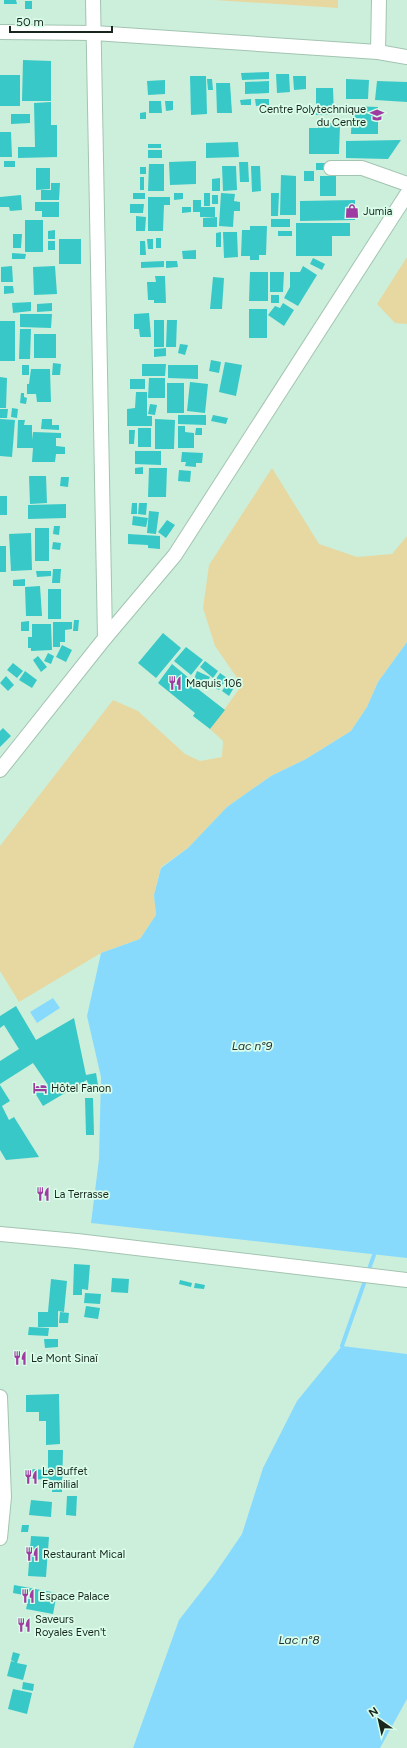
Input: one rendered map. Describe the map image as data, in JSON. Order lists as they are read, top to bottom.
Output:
{
  "water": ["Lac n°9", "Lac n°8"],
  "places": {
    "school or university": ["Centre Polytechnique du Centre"],
    "shop": ["Jumia"],
    "restaurant": [
      "Maquis 106",
      "La Terrasse",
      "Le Mont Sinaï",
      "Le Buffet Familial",
      "Restaurant Mical",
      "Espace Palace",
      "Saveurs Royales Even't"
    ],
    "hotel": ["Hôtel Fanon"]
  },
  "scale_bar": "50 m",
  "north": "top left"
}
